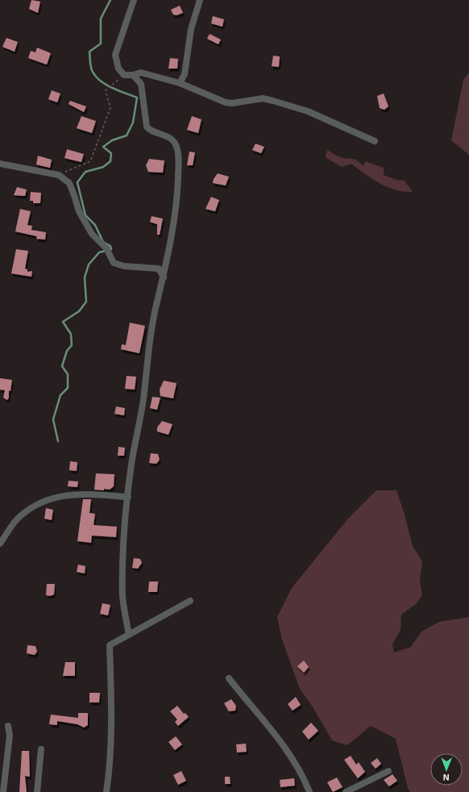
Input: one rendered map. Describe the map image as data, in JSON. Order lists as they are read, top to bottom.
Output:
{
  "north": "bottom"
}
